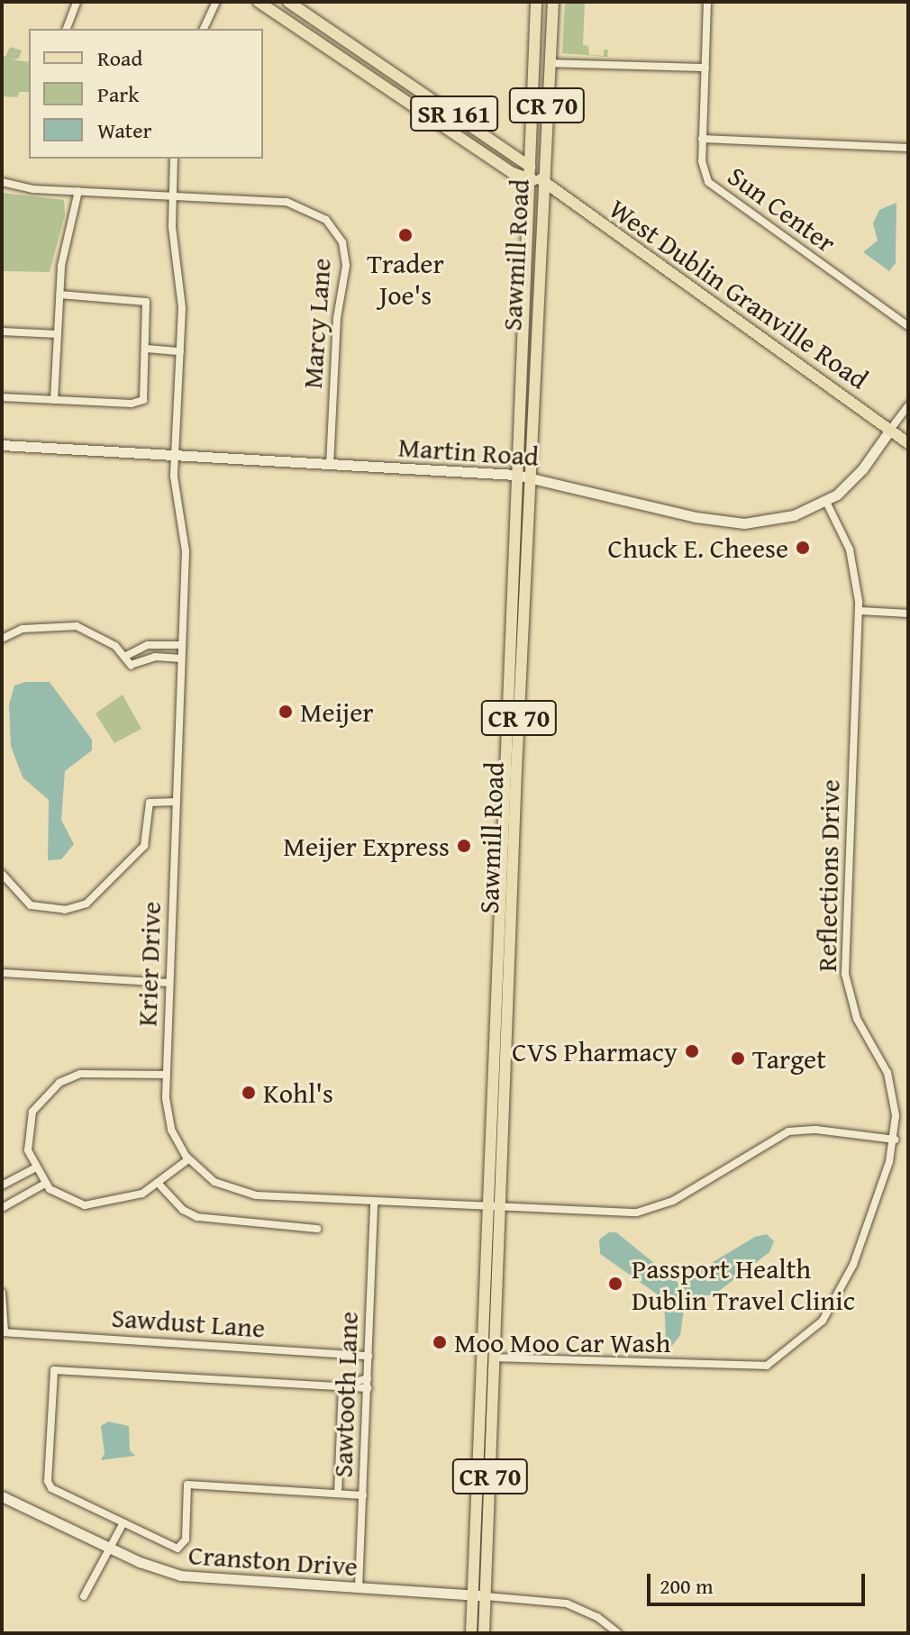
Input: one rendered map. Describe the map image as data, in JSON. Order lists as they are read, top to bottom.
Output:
{
  "streets": {
    "main road": [
      "CR 70",
      "SR 161",
      "Sawmill Road",
      "West Dublin Granville Road"
    ],
    "street": [
      "Sun Center",
      "Marcy Lane",
      "Martin Road",
      "Reflections Drive",
      "Krier Drive",
      "Sawdust Lane",
      "Sawtooth Lane",
      "Cranston Drive"
    ]
  },
  "crossings": [
    ["Sawmill Road", "West Dublin Granville Road"],
    ["Sawmill Road", "Martin Road"],
    ["Sawmill Road", "Reflections Drive"],
    ["Sawmill Road", "Krier Drive"],
    ["Sawmill Road", "Cranston Drive"],
    ["West Dublin Granville Road", "Martin Road"],
    ["Marcy Lane", "Martin Road"],
    ["Marcy Lane", "Krier Drive"],
    ["Martin Road", "Reflections Drive"],
    ["Martin Road", "Krier Drive"],
    ["Reflections Drive", "Krier Drive"],
    ["Krier Drive", "Sawtooth Lane"],
    ["Sawdust Lane", "Sawtooth Lane"],
    ["Sawtooth Lane", "Cranston Drive"]
  ],
  "places": [
    "Trader Joe's",
    "Chuck E. Cheese",
    "Meijer",
    "Meijer Express",
    "CVS Pharmacy",
    "Target",
    "Kohl's",
    "Passport Health Dublin Travel Clinic",
    "Moo Moo Car Wash"
  ],
  "legend": ["Road", "Park", "Water"],
  "scale_bar": "200 m"
}
